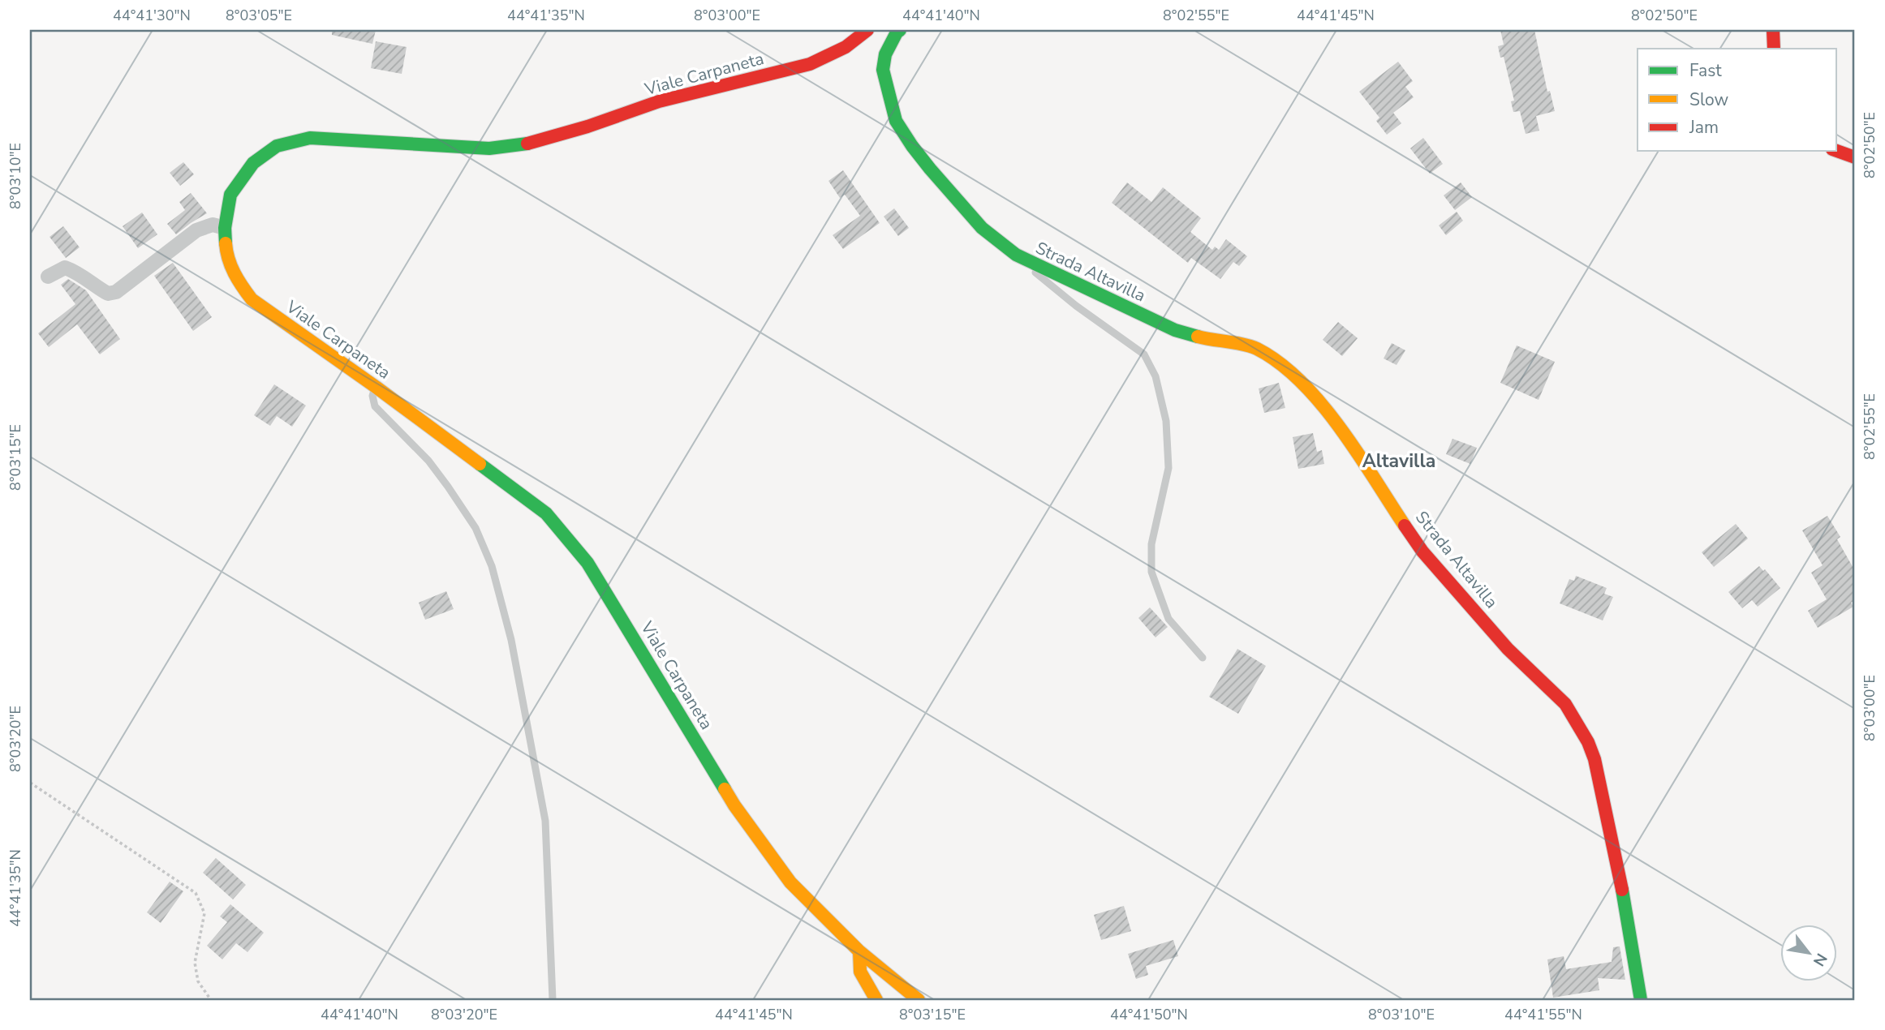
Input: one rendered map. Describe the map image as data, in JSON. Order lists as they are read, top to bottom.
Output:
{
  "streets": {
    "main road": ["Viale Carpaneta", "Strada Altavilla"]
  },
  "districts": ["Altavilla"],
  "legend": ["Fast", "Slow", "Jam"],
  "north": "bottom right",
  "coordinates": [
    "44°41'30\"N",
    "8°03'05\"E",
    "44°41'35\"N",
    "8°03'00\"E",
    "44°41'40\"N",
    "8°02'55\"E",
    "44°41'45\"N",
    "8°02'50\"E",
    "8°03'10\"E",
    "8°03'15\"E",
    "8°03'20\"E",
    "44°41'50\"N",
    "44°41'55\"N"
  ]
}
